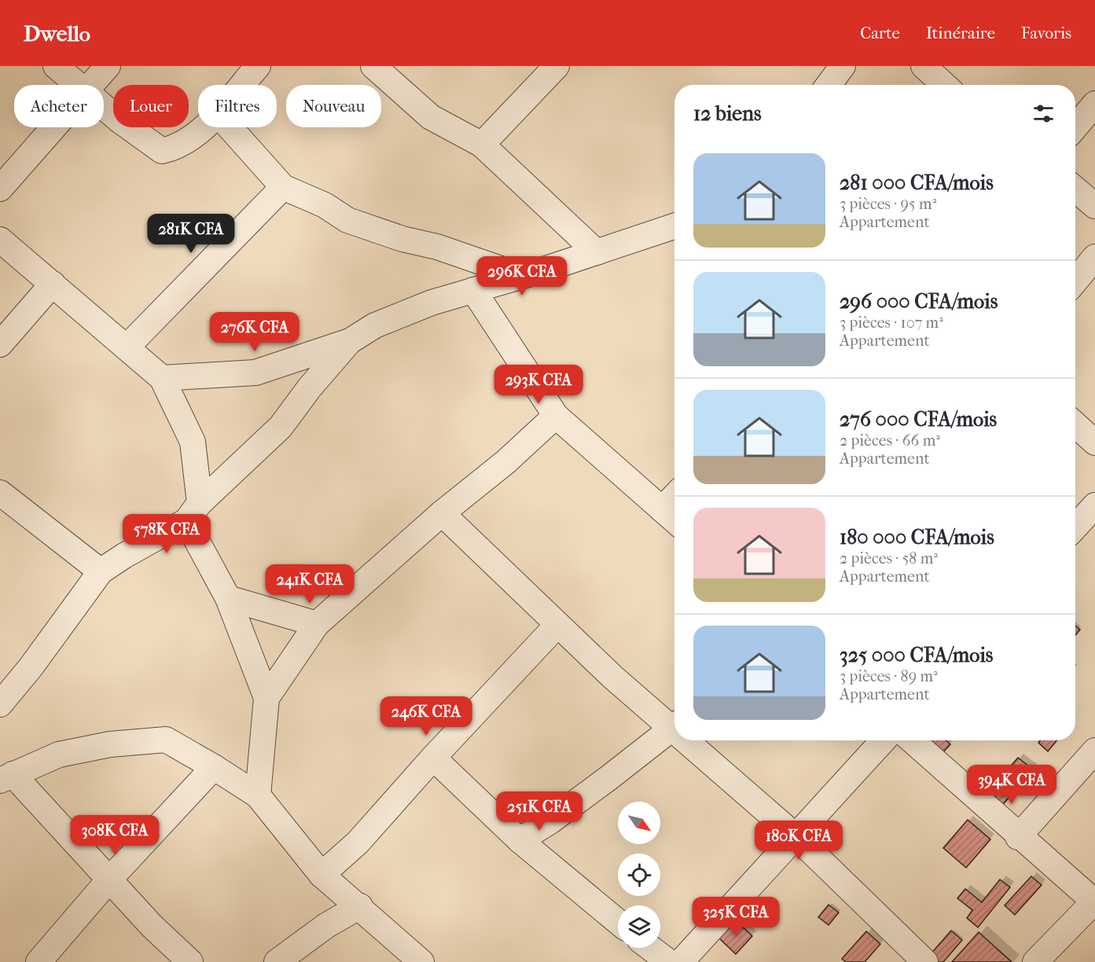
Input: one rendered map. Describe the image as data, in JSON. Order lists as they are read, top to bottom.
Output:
{
  "north": "bottom right",
  "page": {
    "header": "Dwello",
    "nav": ["Carte", "Itinéraire", "Favoris"],
    "chip": [
      "Acheter",
      "Louer",
      "Filtres",
      "Nouveau"
    ],
    "heading": "12 biens",
    "list": [
      {
        "name": "281 000 CFA/mois",
        "note": "3 pièces · 95 m² · Appartement"
      },
      {
        "name": "296 000 CFA/mois",
        "note": "3 pièces · 107 m² · Appartement"
      },
      {
        "name": "276 000 CFA/mois",
        "note": "2 pièces · 66 m² · Appartement"
      },
      {
        "name": "180 000 CFA/mois",
        "note": "2 pièces · 58 m² · Appartement"
      },
      {
        "name": "325 000 CFA/mois",
        "note": "3 pièces · 89 m² · Appartement"
      }
    ],
    "price": [
      "281K CFA",
      "296K CFA",
      "276K CFA",
      "293K CFA",
      "578K CFA",
      "241K CFA",
      "246K CFA",
      "394K CFA",
      "251K CFA",
      "308K CFA",
      "180K CFA",
      "325K CFA"
    ]
  }
}
